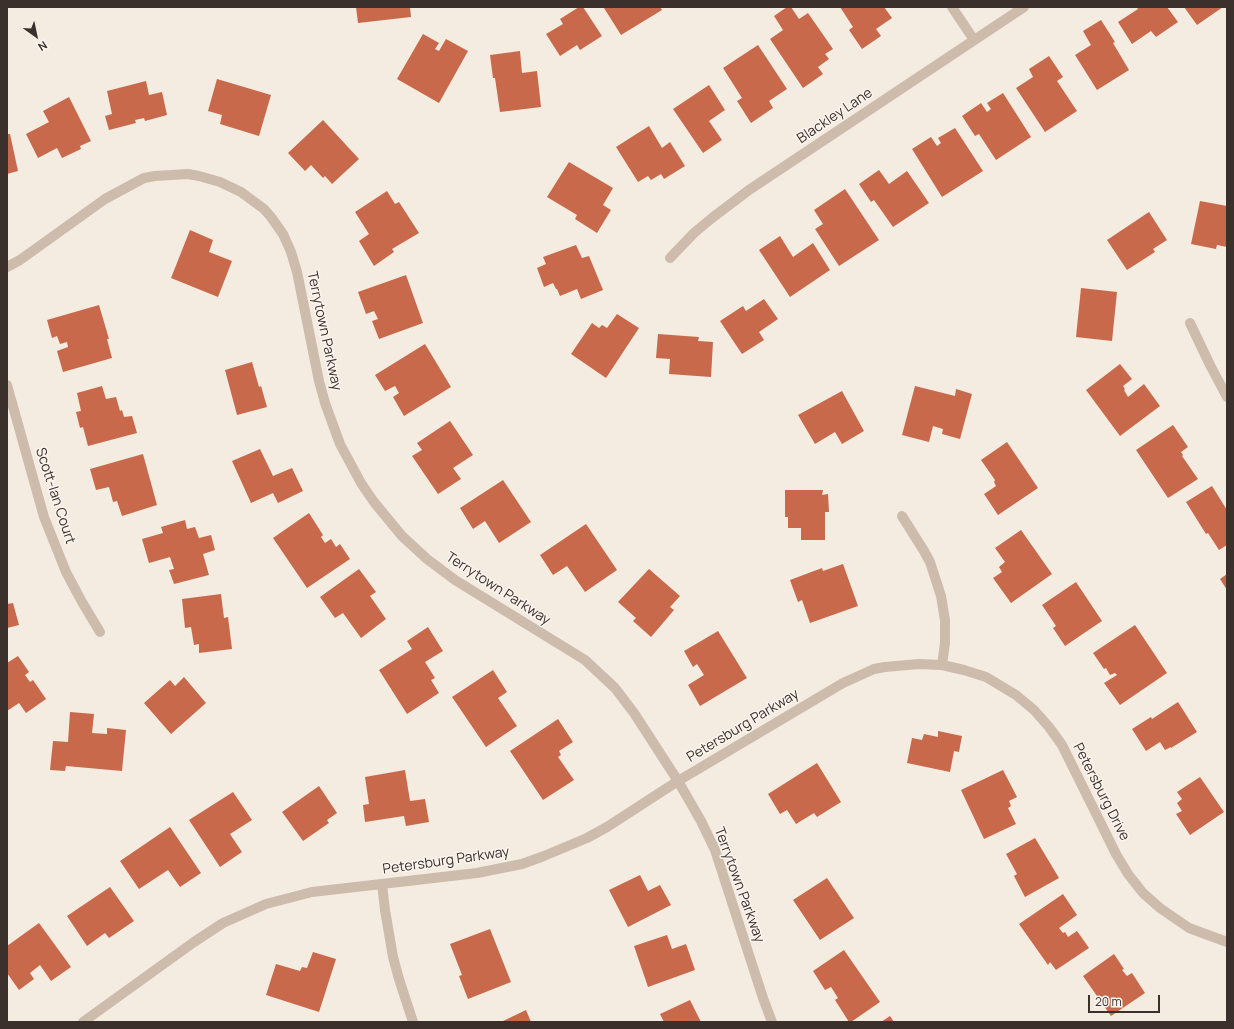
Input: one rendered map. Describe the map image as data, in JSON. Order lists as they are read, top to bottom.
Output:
{
  "streets": {
    "street": [
      "Blackley Lane",
      "Terrytown Parkway",
      "Scott-Ian Court",
      "Petersburg Parkway",
      "Petersburg Drive"
    ]
  },
  "crossings": [
    ["Terrytown Parkway", "Petersburg Parkway"],
    ["Petersburg Parkway", "Petersburg Drive"]
  ],
  "scale_bar": "20 m",
  "north": "bottom right"
}
